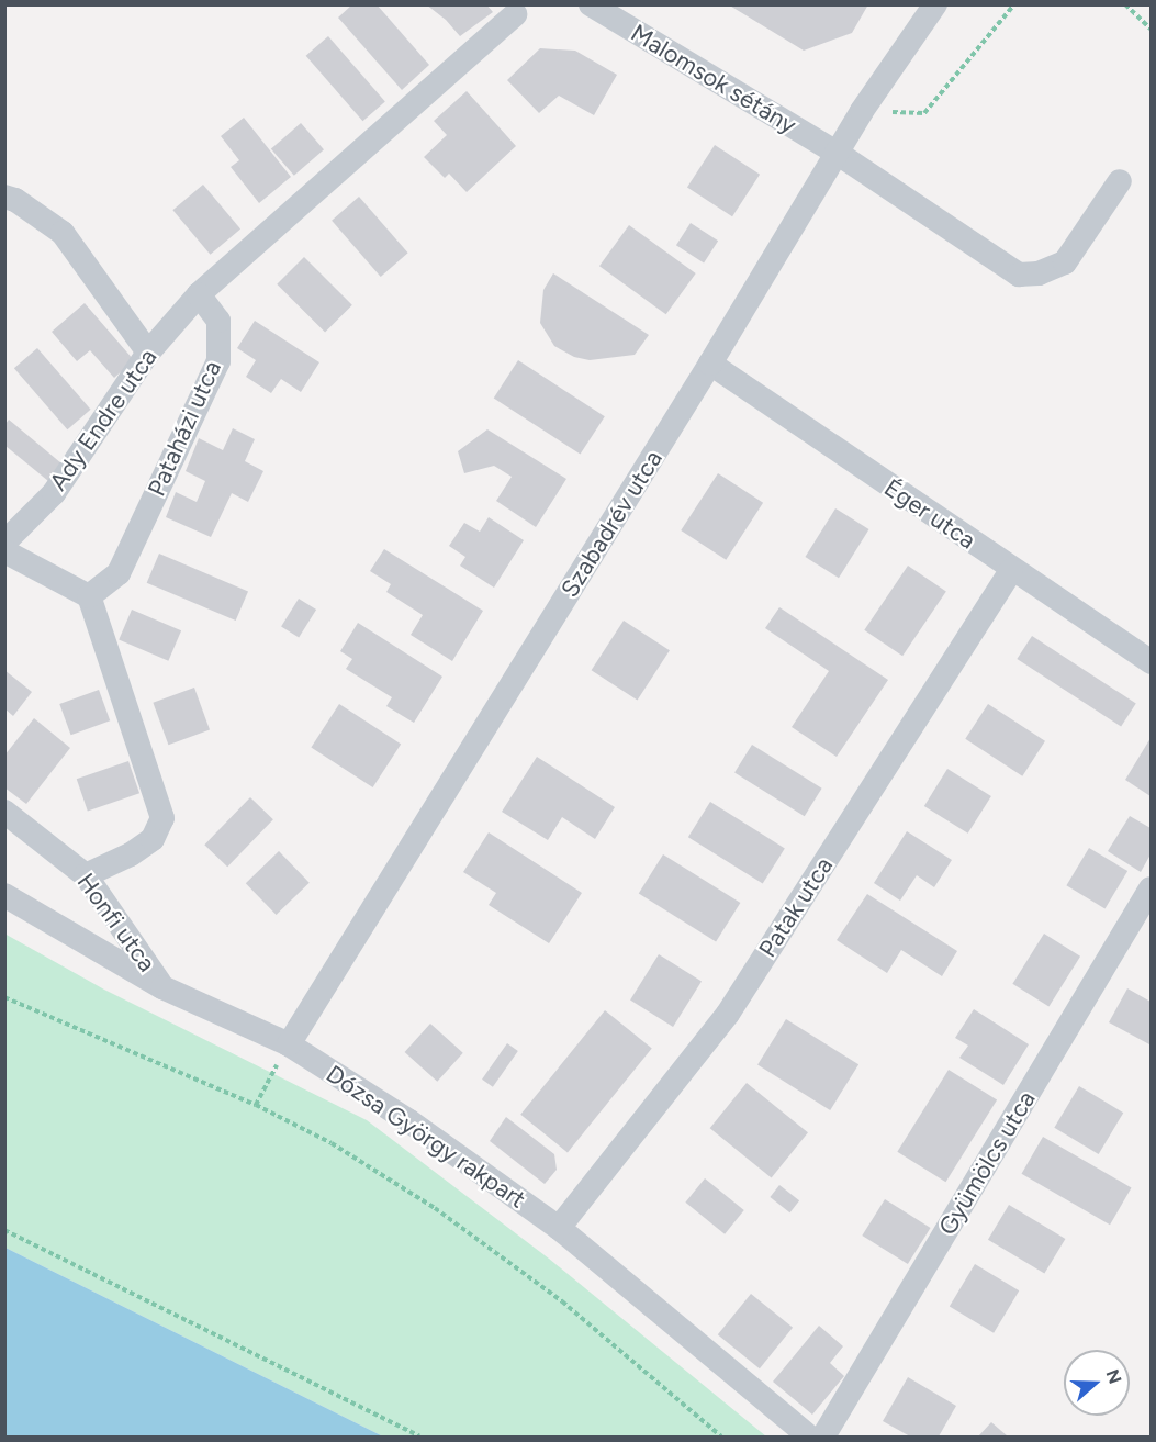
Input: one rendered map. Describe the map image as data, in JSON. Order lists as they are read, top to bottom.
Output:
{
  "streets": {
    "street": [
      "Malomsok sétány",
      "Ady Endre utca",
      "Pataházi utca",
      "Éger utca",
      "Szabadrév utca",
      "Patak utca",
      "Honfi utca",
      "Dózsa György rakpart",
      "Gyümölcs utca"
    ]
  },
  "crossings": [
    ["Malomsok sétány", "Szabadrév utca"],
    ["Ady Endre utca", "Pataházi utca"],
    ["Éger utca", "Szabadrév utca"],
    ["Éger utca", "Patak utca"],
    ["Szabadrév utca", "Dózsa György rakpart"],
    ["Patak utca", "Dózsa György rakpart"],
    ["Honfi utca", "Dózsa György rakpart"]
  ],
  "north": "right"
}
